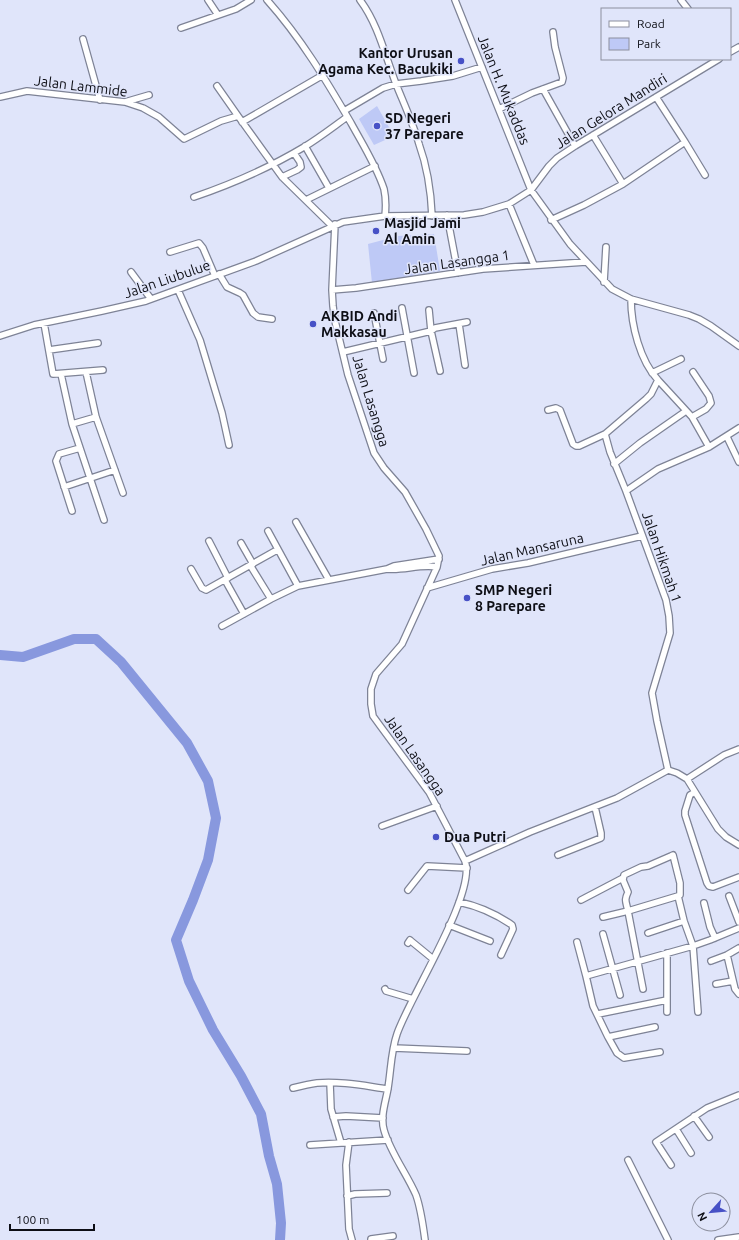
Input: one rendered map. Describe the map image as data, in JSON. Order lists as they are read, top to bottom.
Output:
{
  "streets": {
    "street": [
      "Jalan Lammide",
      "Jalan H. Mukaddas",
      "Jalan Gelora Mandiri",
      "Jalan Lasangga 1",
      "Jalan Liubulue",
      "Jalan Lasangga",
      "Jalan Mansaruna",
      "Jalan Hikmah 1"
    ]
  },
  "crossings": [
    ["Jalan H. Mukaddas", "Jalan Gelora Mandiri"],
    ["Jalan H. Mukaddas", "Jalan Lasangga 1"],
    ["Jalan Gelora Mandiri", "Jalan Liubulue"],
    ["Jalan Lasangga 1", "Jalan Lasangga"],
    ["Jalan Liubulue", "Jalan Lasangga"],
    ["Jalan Lasangga", "Jalan Mansaruna"],
    ["Jalan Mansaruna", "Jalan Hikmah 1"]
  ],
  "places": [
    "Kantor Urusan Agama Kec. Bacukiki",
    "SD Negeri 37 Parepare",
    "Masjid Jami Al Amin",
    "AKBID Andi Makkasau",
    "SMP Negeri 8 Parepare",
    "Dua Putri"
  ],
  "legend": ["Road", "Park"],
  "scale_bar": "100 m",
  "north": "bottom left"
}
